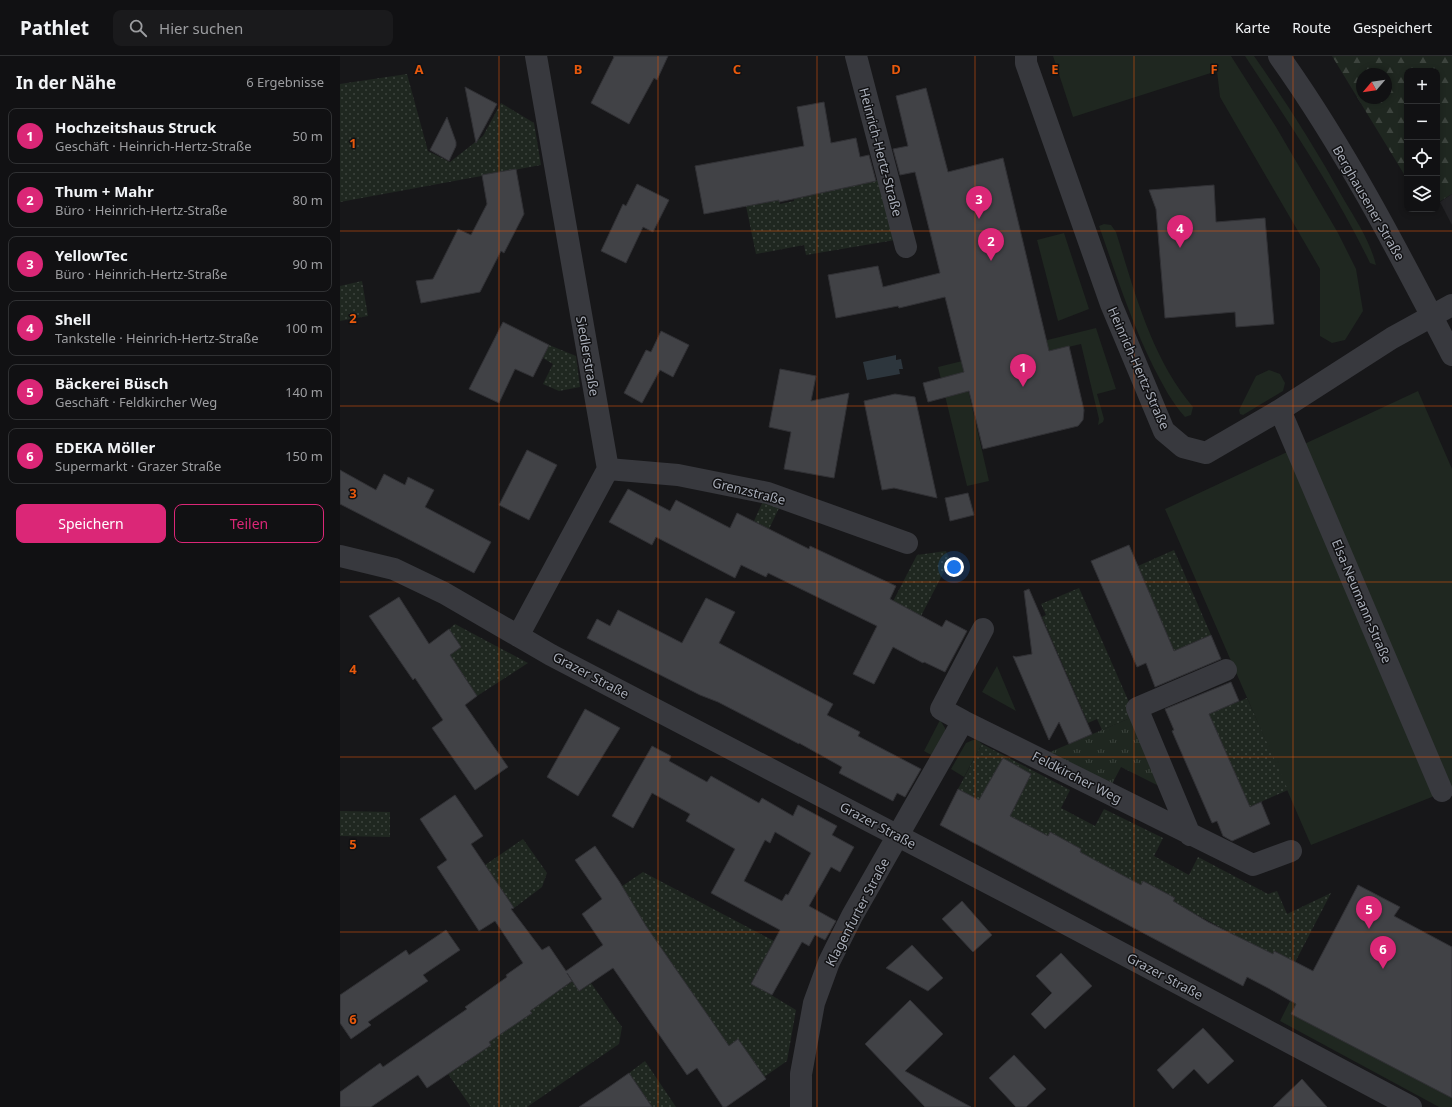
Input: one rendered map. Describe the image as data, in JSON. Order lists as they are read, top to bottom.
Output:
{
  "streets": {
    "street": [
      "Heinrich-Hertz-Straße",
      "Berghausener Straße",
      "Siedlerstraße",
      "Grenzstraße",
      "Elsa-Neumann-Straße",
      "Grazer Straße",
      "Feldkircher Weg",
      "Klagenfurter Straße"
    ]
  },
  "crossings": [
    ["Heinrich-Hertz-Straße", "Berghausener Straße"],
    ["Heinrich-Hertz-Straße", "Elsa-Neumann-Straße"],
    ["Siedlerstraße", "Grenzstraße"],
    ["Grazer Straße", "Klagenfurter Straße"]
  ],
  "north": "bottom left",
  "page": {
    "header": "Pathlet",
    "search": "Hier suchen",
    "nav": ["Karte", "Route", "Gespeichert"],
    "heading": ["In der Nähe", "6 Ergebnisse"],
    "map_buttons": ["+", "−"],
    "list": [
      {
        "mark": "1",
        "name": "Hochzeitshaus Struck",
        "note": "Geschäft · Heinrich-Hertz-Straße",
        "value": "50 m"
      },
      {
        "mark": "2",
        "name": "Thum + Mahr",
        "note": "Büro · Heinrich-Hertz-Straße",
        "value": "80 m"
      },
      {
        "mark": "3",
        "name": "YellowTec",
        "note": "Büro · Heinrich-Hertz-Straße",
        "value": "90 m"
      },
      {
        "mark": "4",
        "name": "Shell",
        "note": "Tankstelle · Heinrich-Hertz-Straße",
        "value": "100 m"
      },
      {
        "mark": "5",
        "name": "Bäckerei Büsch",
        "note": "Geschäft · Feldkircher Weg",
        "value": "140 m"
      },
      {
        "mark": "6",
        "name": "EDEKA Möller",
        "note": "Supermarkt · Grazer Straße",
        "value": "150 m"
      }
    ],
    "pins": [
      "3",
      "4",
      "2",
      "1",
      "5",
      "6"
    ],
    "buttons": ["Speichern", "Teilen"]
  },
  "grid": {
    "columns": [
      "A",
      "B",
      "C",
      "D",
      "E",
      "F"
    ],
    "rows": [
      "1",
      "2",
      "3",
      "4",
      "5",
      "6"
    ]
  }
}
